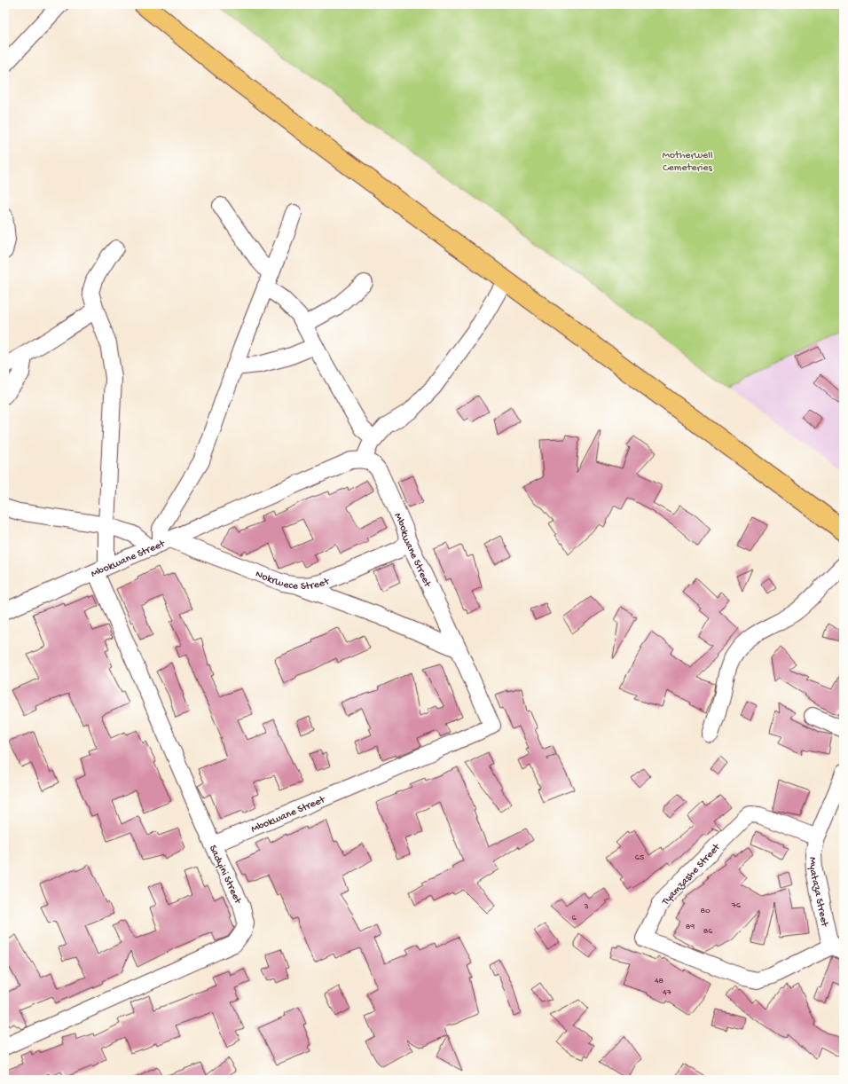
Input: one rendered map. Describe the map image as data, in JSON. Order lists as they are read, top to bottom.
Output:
{
  "streets": {
    "street": [
      "Mbokwane Street",
      "Nokrwece Street",
      "Sadyini Street",
      "Tyamzashe Street",
      "Myataza Street"
    ]
  },
  "crossings": [
    ["Mbokwane Street", "Nokrwece Street"],
    ["Mbokwane Street", "Sadyini Street"],
    ["Tyamzashe Street", "Myataza Street"]
  ],
  "parks": ["Motherwell Cemeteries"],
  "house_numbers": [
    "65",
    "76",
    "3",
    "80",
    "6",
    "89",
    "86",
    "48",
    "47"
  ]
}
